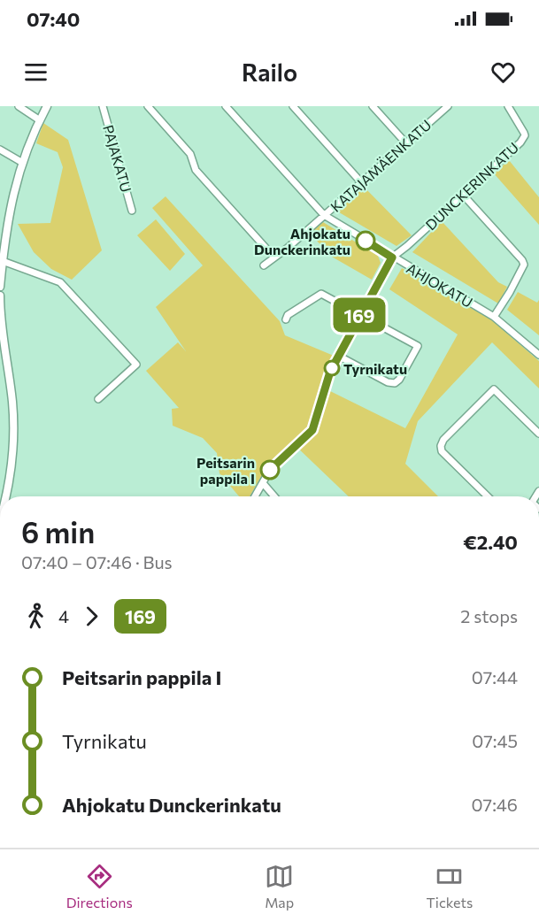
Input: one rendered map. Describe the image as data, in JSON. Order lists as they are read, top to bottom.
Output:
{
  "streets": {
    "street": [
      "PAJAKATU",
      "KATAJAMÄENKATU",
      "DUNCKERINKATU",
      "AHJOKATU"
    ]
  },
  "crossings": [
    ["KATAJAMÄENKATU", "AHJOKATU"],
    ["DUNCKERINKATU", "AHJOKATU"]
  ],
  "places": ["Ahjokatu Dunckerinkatu", "Tyrnikatu", "Peitsarin pappila I"],
  "lines": ["bus line 169"],
  "page": {
    "status": "07:40",
    "header": "Railo",
    "on_map": "169",
    "heading": ["6 min", "07:40 – 07:46 · Bus", "€2.40"],
    "legs": ["4", "169", "2 stops"],
    "list": [
      {
        "name": "Peitsarin pappila I",
        "value": "07:44"
      },
      {
        "name": "Tyrnikatu",
        "value": "07:45"
      },
      {
        "name": "Ahjokatu Dunckerinkatu",
        "value": "07:46"
      }
    ],
    "tabs": ["Directions", "Map", "Tickets"]
  }
}
